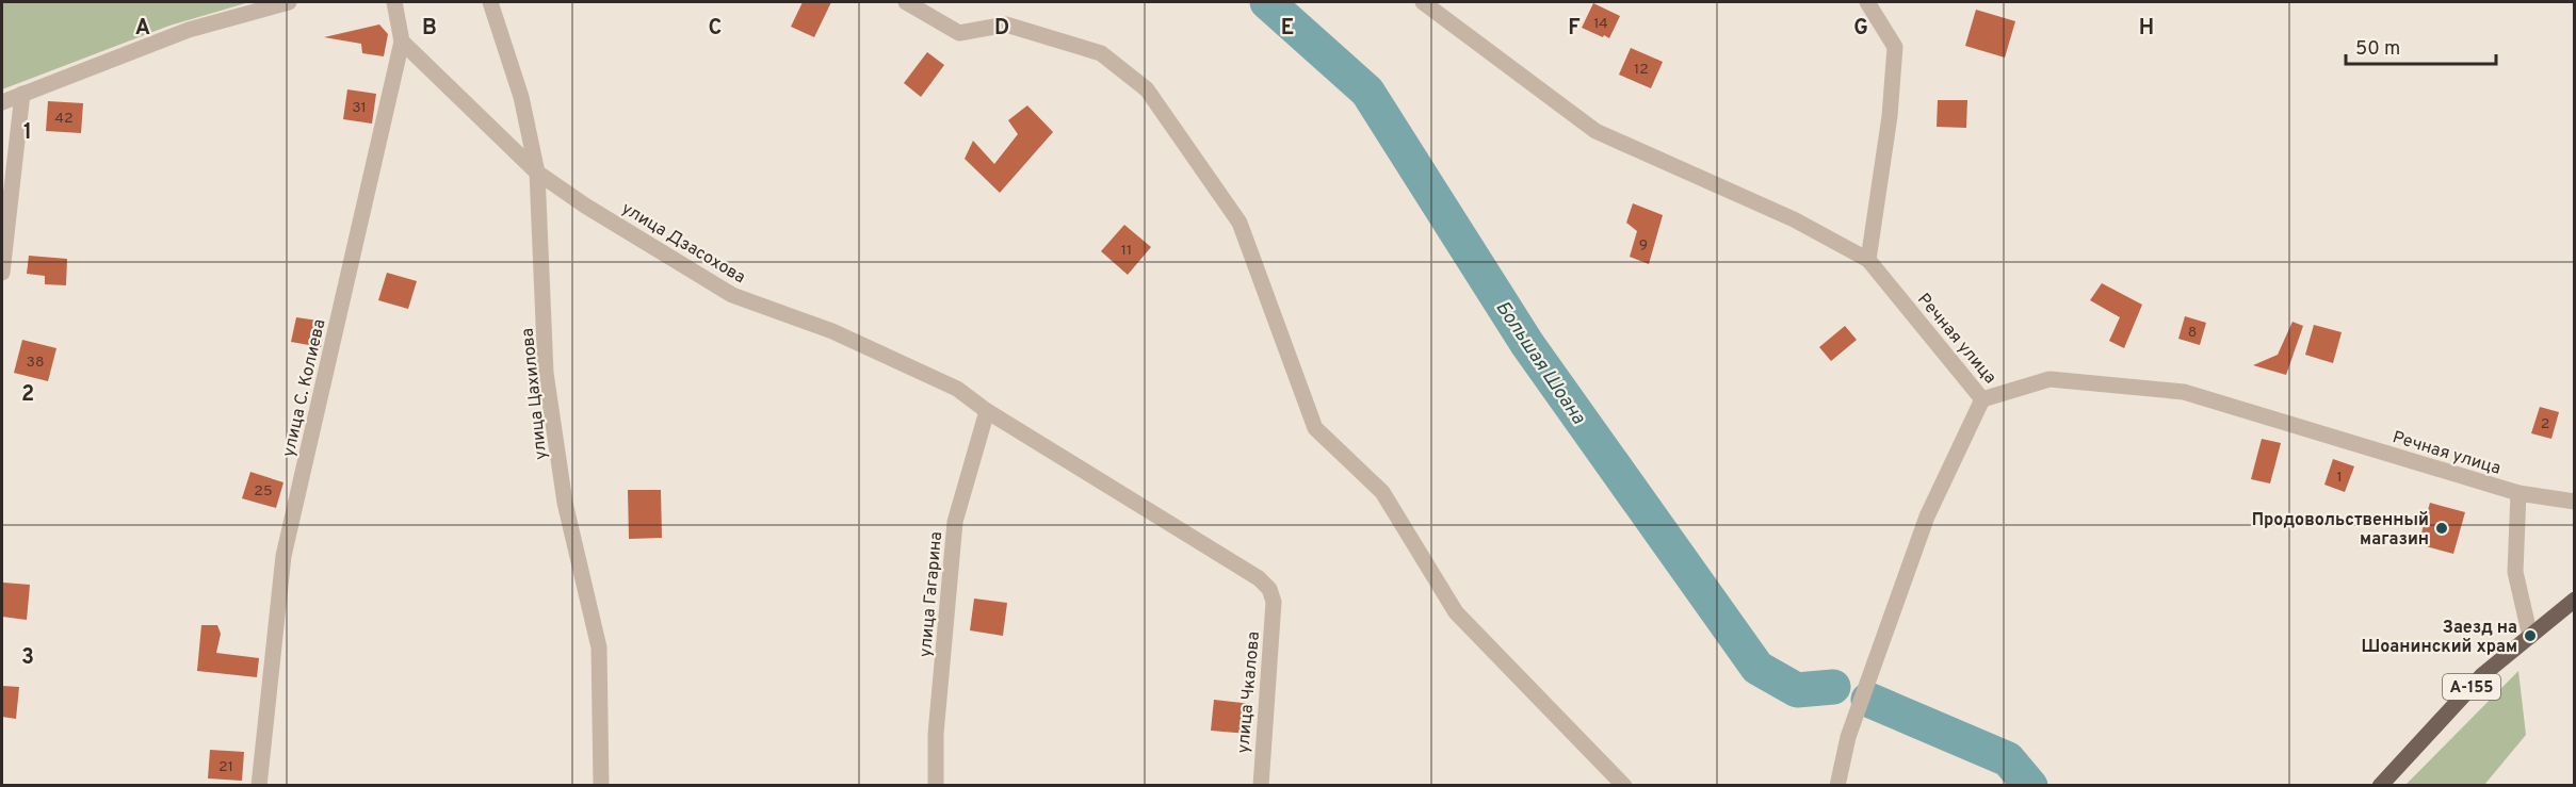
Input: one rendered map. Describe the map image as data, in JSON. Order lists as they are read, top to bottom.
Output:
{
  "streets": {
    "main road": ["А-155"],
    "street": [
      "улица Дзасохова",
      "Речная улица",
      "улица С. Колиева",
      "улица Цахилова",
      "улица Гагарина",
      "улица Чкалова"
    ]
  },
  "crossings": [
    ["улица Дзасохова", "улица С. Колиева"],
    ["улица Дзасохова", "улица Цахилова"],
    ["улица Дзасохова", "улица Гагарина"],
    ["улица Дзасохова", "улица Чкалова"]
  ],
  "water": ["Большая Шоана"],
  "places": ["Продовольственный магазин", "Заезд на Шоанинский храм"],
  "house_numbers": [
    "14",
    "12",
    "31",
    "42",
    "9",
    "11",
    "8",
    "38",
    "2",
    "1",
    "25",
    "21"
  ],
  "scale_bar": "50 m",
  "grid": {
    "columns": [
      "A",
      "B",
      "C",
      "D",
      "E",
      "F",
      "G",
      "H"
    ],
    "rows": ["1", "2", "3"]
  }
}
